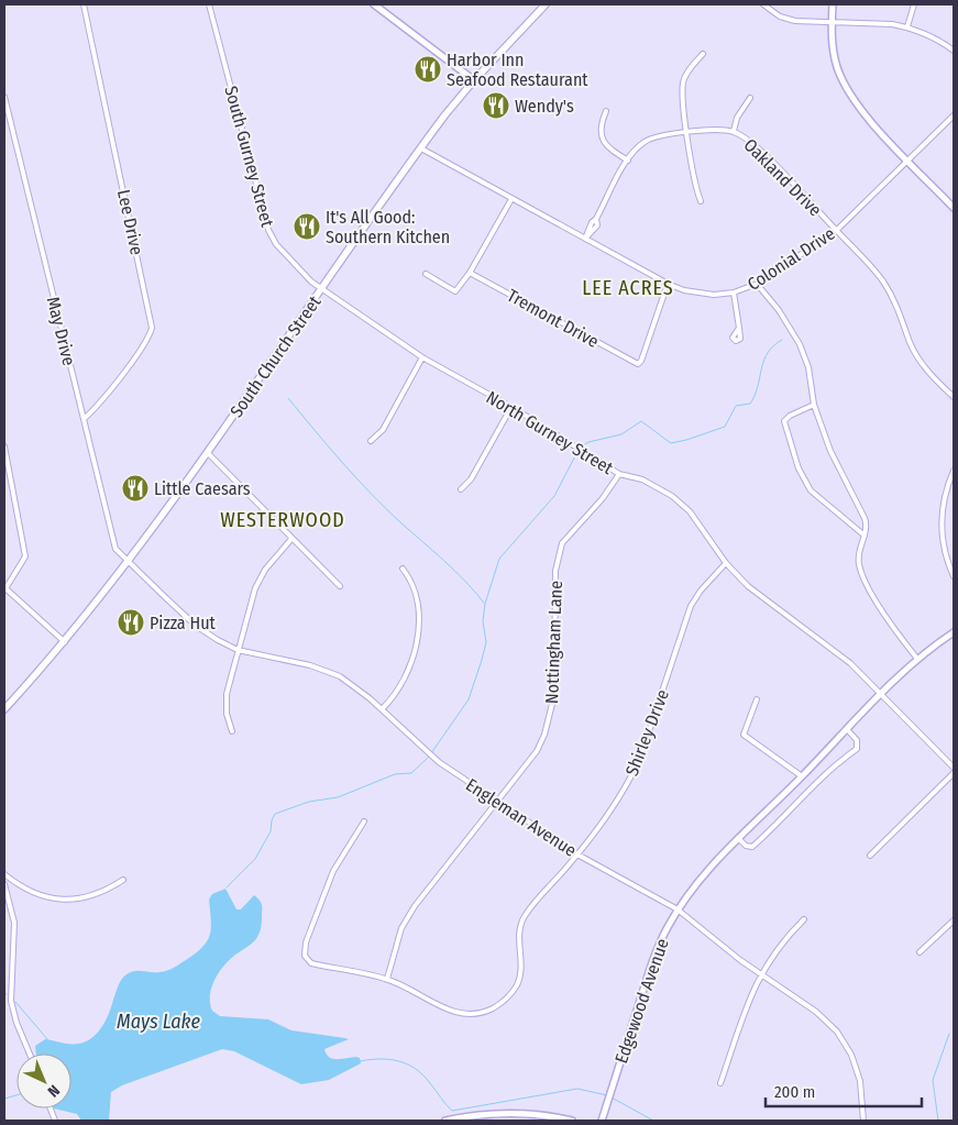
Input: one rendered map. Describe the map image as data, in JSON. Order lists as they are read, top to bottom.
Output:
{
  "streets": {
    "main road": ["South Church Street"],
    "street": [
      "South Gurney Street",
      "Oakland Drive",
      "Lee Drive",
      "Colonial Drive",
      "Tremont Drive",
      "May Drive",
      "North Gurney Street",
      "Nottingham Lane",
      "Shirley Drive",
      "Engleman Avenue",
      "Edgewood Avenue"
    ]
  },
  "crossings": [
    ["South Gurney Street", "South Church Street"],
    ["South Gurney Street", "North Gurney Street"],
    ["Oakland Drive", "Colonial Drive"],
    ["Lee Drive", "May Drive"],
    ["Colonial Drive", "Tremont Drive"],
    ["Colonial Drive", "South Church Street"],
    ["May Drive", "South Church Street"],
    ["May Drive", "Engleman Avenue"],
    ["South Church Street", "North Gurney Street"],
    ["South Church Street", "Engleman Avenue"],
    ["North Gurney Street", "Nottingham Lane"],
    ["North Gurney Street", "Shirley Drive"],
    ["North Gurney Street", "Edgewood Avenue"],
    ["Nottingham Lane", "Shirley Drive"],
    ["Nottingham Lane", "Engleman Avenue"],
    ["Shirley Drive", "Engleman Avenue"],
    ["Engleman Avenue", "Edgewood Avenue"]
  ],
  "districts": ["LEE ACRES", "WESTERWOOD"],
  "water": ["Mays Lake"],
  "places": {
    "restaurant": [
      "Harbor Inn Seafood Restaurant",
      "Wendy's",
      "It's All Good: Southern Kitchen",
      "Little Caesars",
      "Pizza Hut"
    ]
  },
  "scale_bar": "200 m",
  "north": "bottom right"
}
